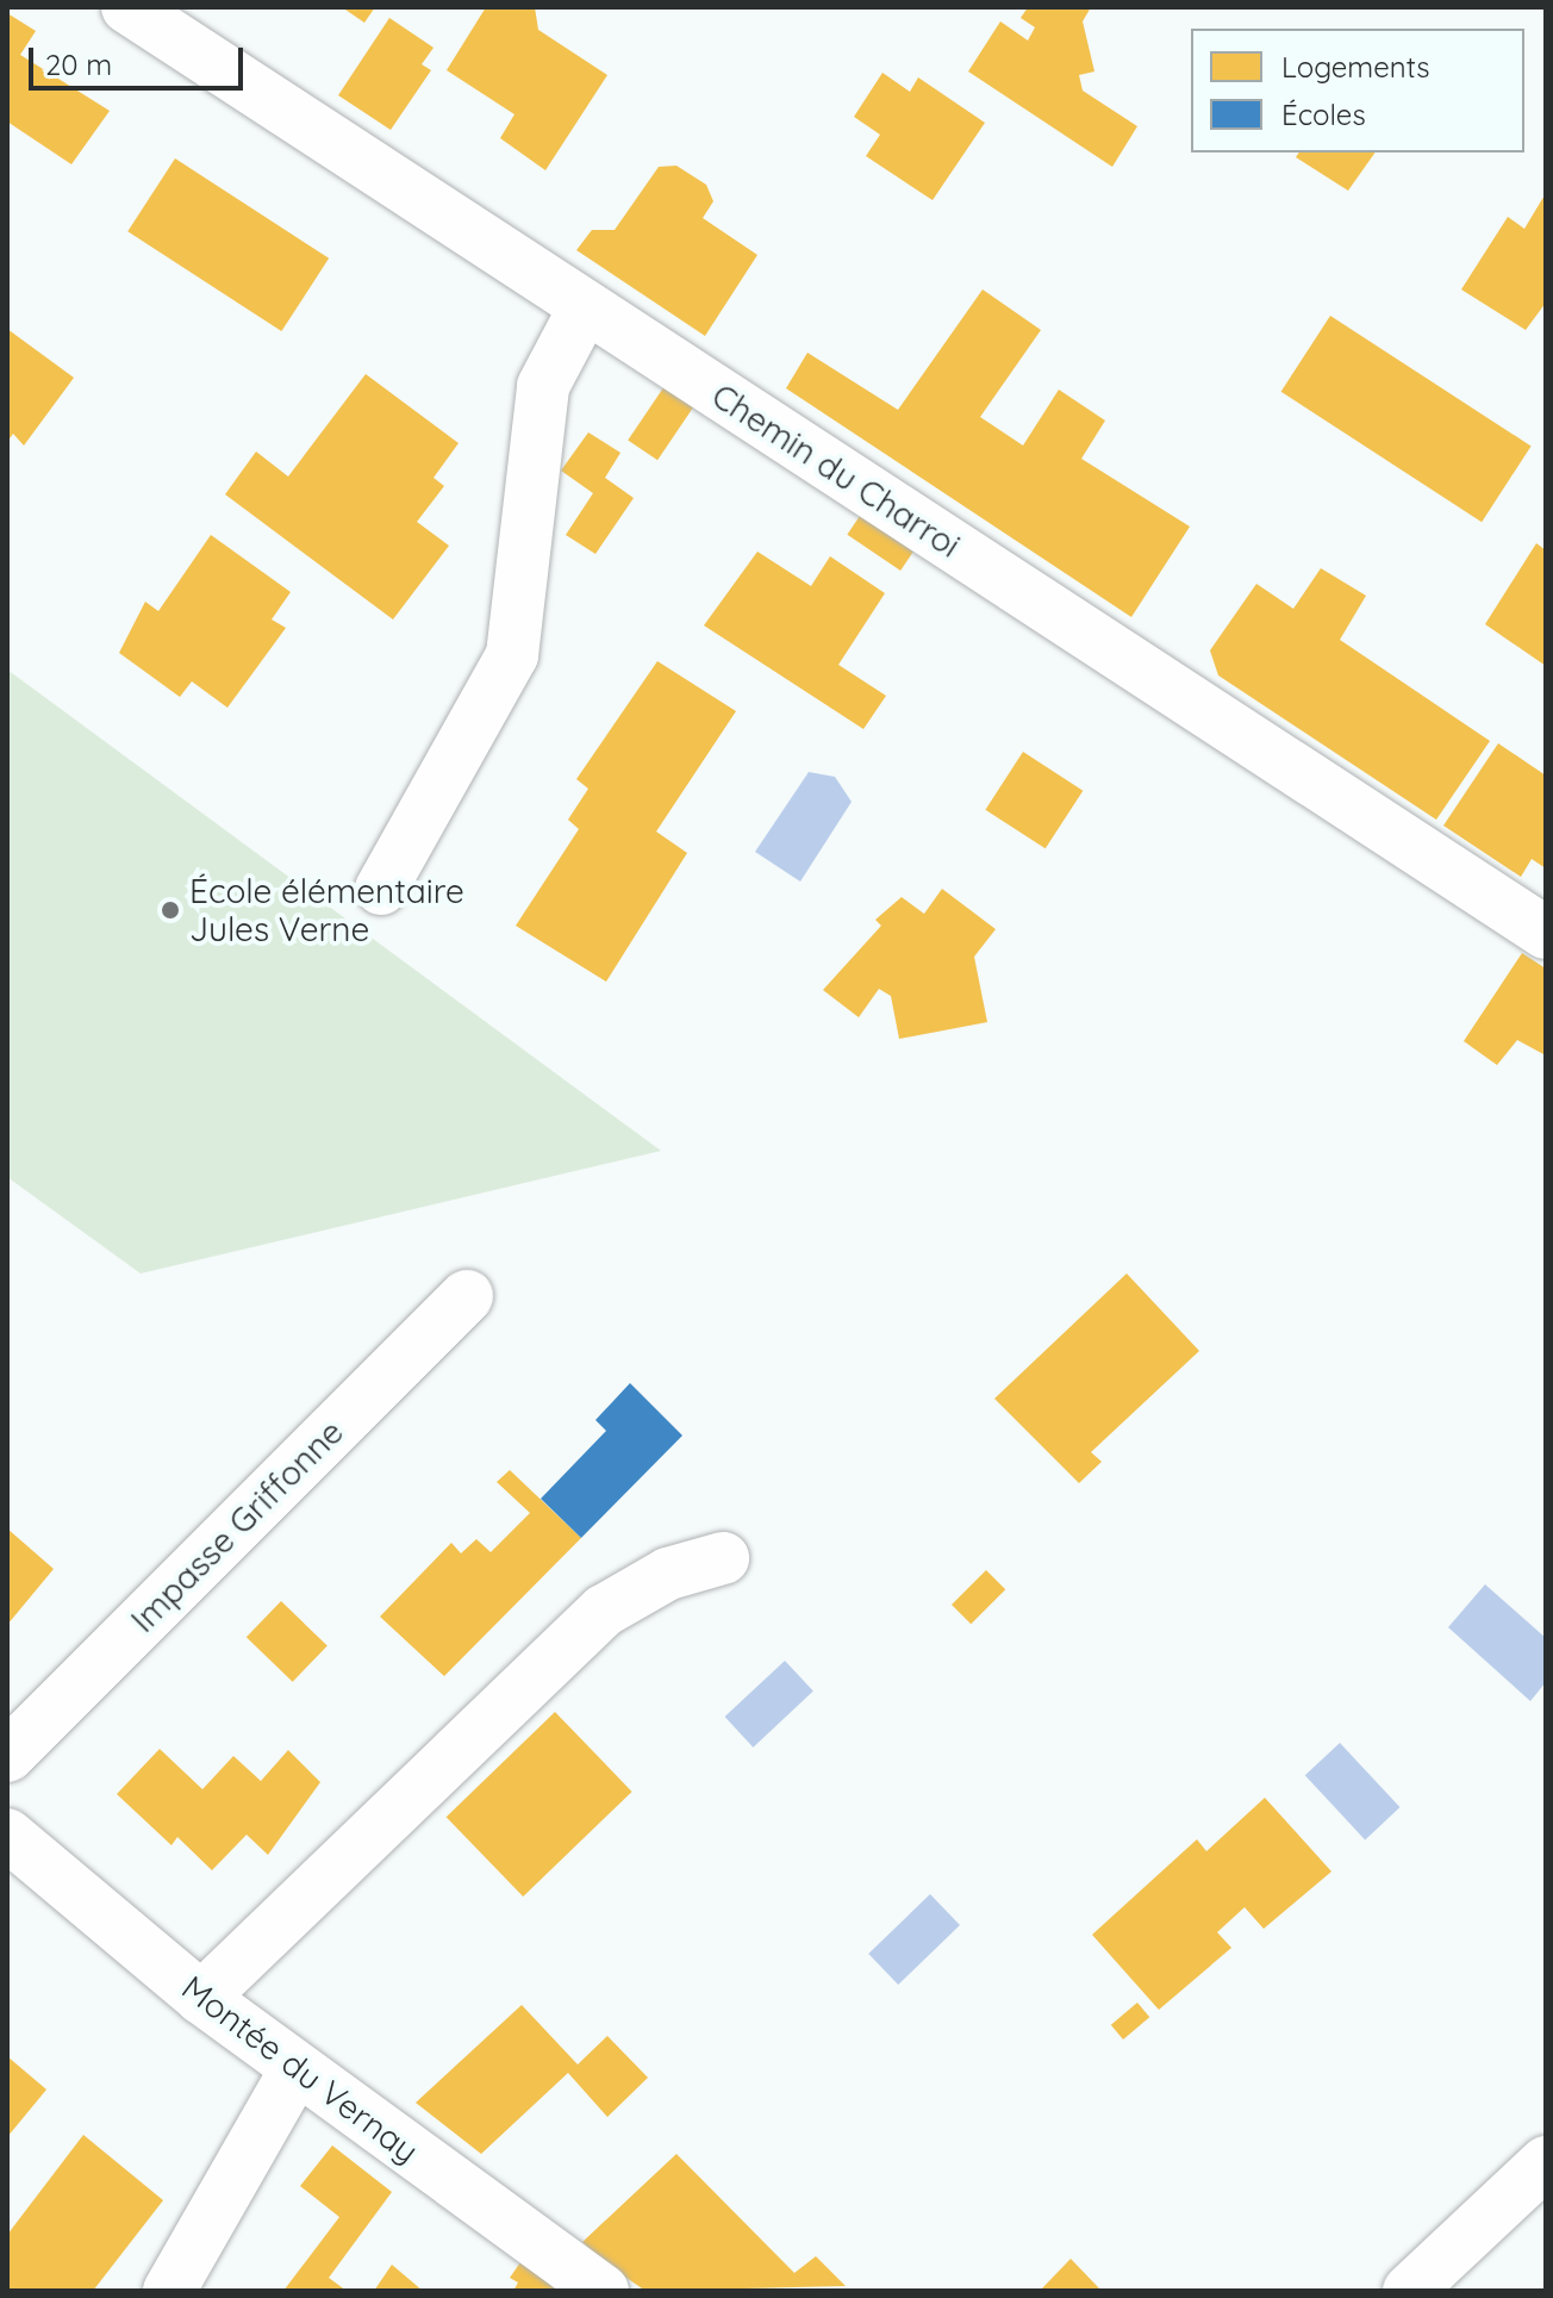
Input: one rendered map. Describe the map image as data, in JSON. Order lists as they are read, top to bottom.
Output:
{
  "streets": {
    "street": ["Chemin du Charroi", "Impasse Griffonne", "Montée du Vernay"]
  },
  "places": ["École élémentaire Jules Verne"],
  "legend": ["Logements", "Écoles"],
  "scale_bar": "20 m"
}
